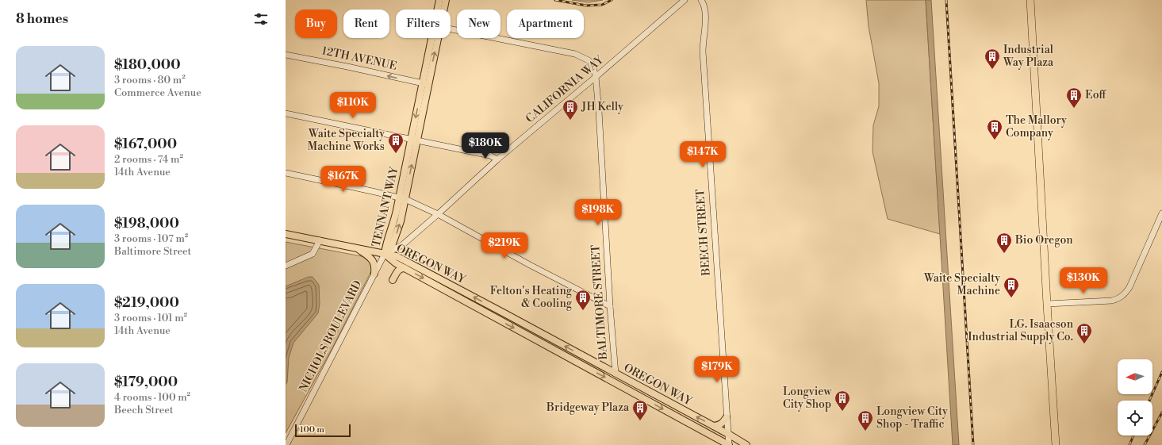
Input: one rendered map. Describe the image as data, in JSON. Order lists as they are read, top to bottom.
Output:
{
  "streets": {
    "main road": ["TENNANT WAY", "OREGON WAY"],
    "street": [
      "12TH AVENUE",
      "CALIFORNIA WAY",
      "BEECH STREET",
      "BALTIMORE STREET",
      "NICHOLS BOULEVARD"
    ]
  },
  "crossings": [
    ["12TH AVENUE", "TENNANT WAY"],
    ["CALIFORNIA WAY", "TENNANT WAY"],
    ["CALIFORNIA WAY", "OREGON WAY"],
    ["CALIFORNIA WAY", "BALTIMORE STREET"],
    ["CALIFORNIA WAY", "NICHOLS BOULEVARD"],
    ["TENNANT WAY", "OREGON WAY"],
    ["TENNANT WAY", "NICHOLS BOULEVARD"],
    ["BEECH STREET", "OREGON WAY"],
    ["OREGON WAY", "BALTIMORE STREET"],
    ["OREGON WAY", "NICHOLS BOULEVARD"]
  ],
  "one_way": ["12TH AVENUE"],
  "places": {
    "building": [
      "Industrial Way Plaza",
      "Eoff",
      "JH Kelly",
      "The Mallory Company",
      "Waite Specialty Machine Works",
      "Bio Oregon",
      "Waite Specialty Machine",
      "Felton's Heating & Cooling",
      "LG. Isaacson Industrial Supply Co.",
      "Longview City Shop",
      "Bridgeway Plaza",
      "Longview City Shop - Traffic"
    ]
  },
  "scale_bar": "100 m",
  "north": "left",
  "page": {
    "heading": "8 homes",
    "chip": [
      "Buy",
      "Rent",
      "Filters",
      "New",
      "Apartment"
    ],
    "list": [
      {
        "name": "$180,000",
        "note": "3 rooms · 80 m² · Commerce Avenue"
      },
      {
        "name": "$167,000",
        "note": "2 rooms · 74 m² · 14th Avenue"
      },
      {
        "name": "$198,000",
        "note": "3 rooms · 107 m² · Baltimore Street"
      },
      {
        "name": "$219,000",
        "note": "3 rooms · 101 m² · 14th Avenue"
      },
      {
        "name": "$179,000",
        "note": "4 rooms · 100 m² · Beech Street"
      }
    ],
    "price": [
      "$110K",
      "$180K",
      "$147K",
      "$167K",
      "$198K",
      "$219K",
      "$130K",
      "$179K"
    ],
    "scale": "100 m"
  }
}
